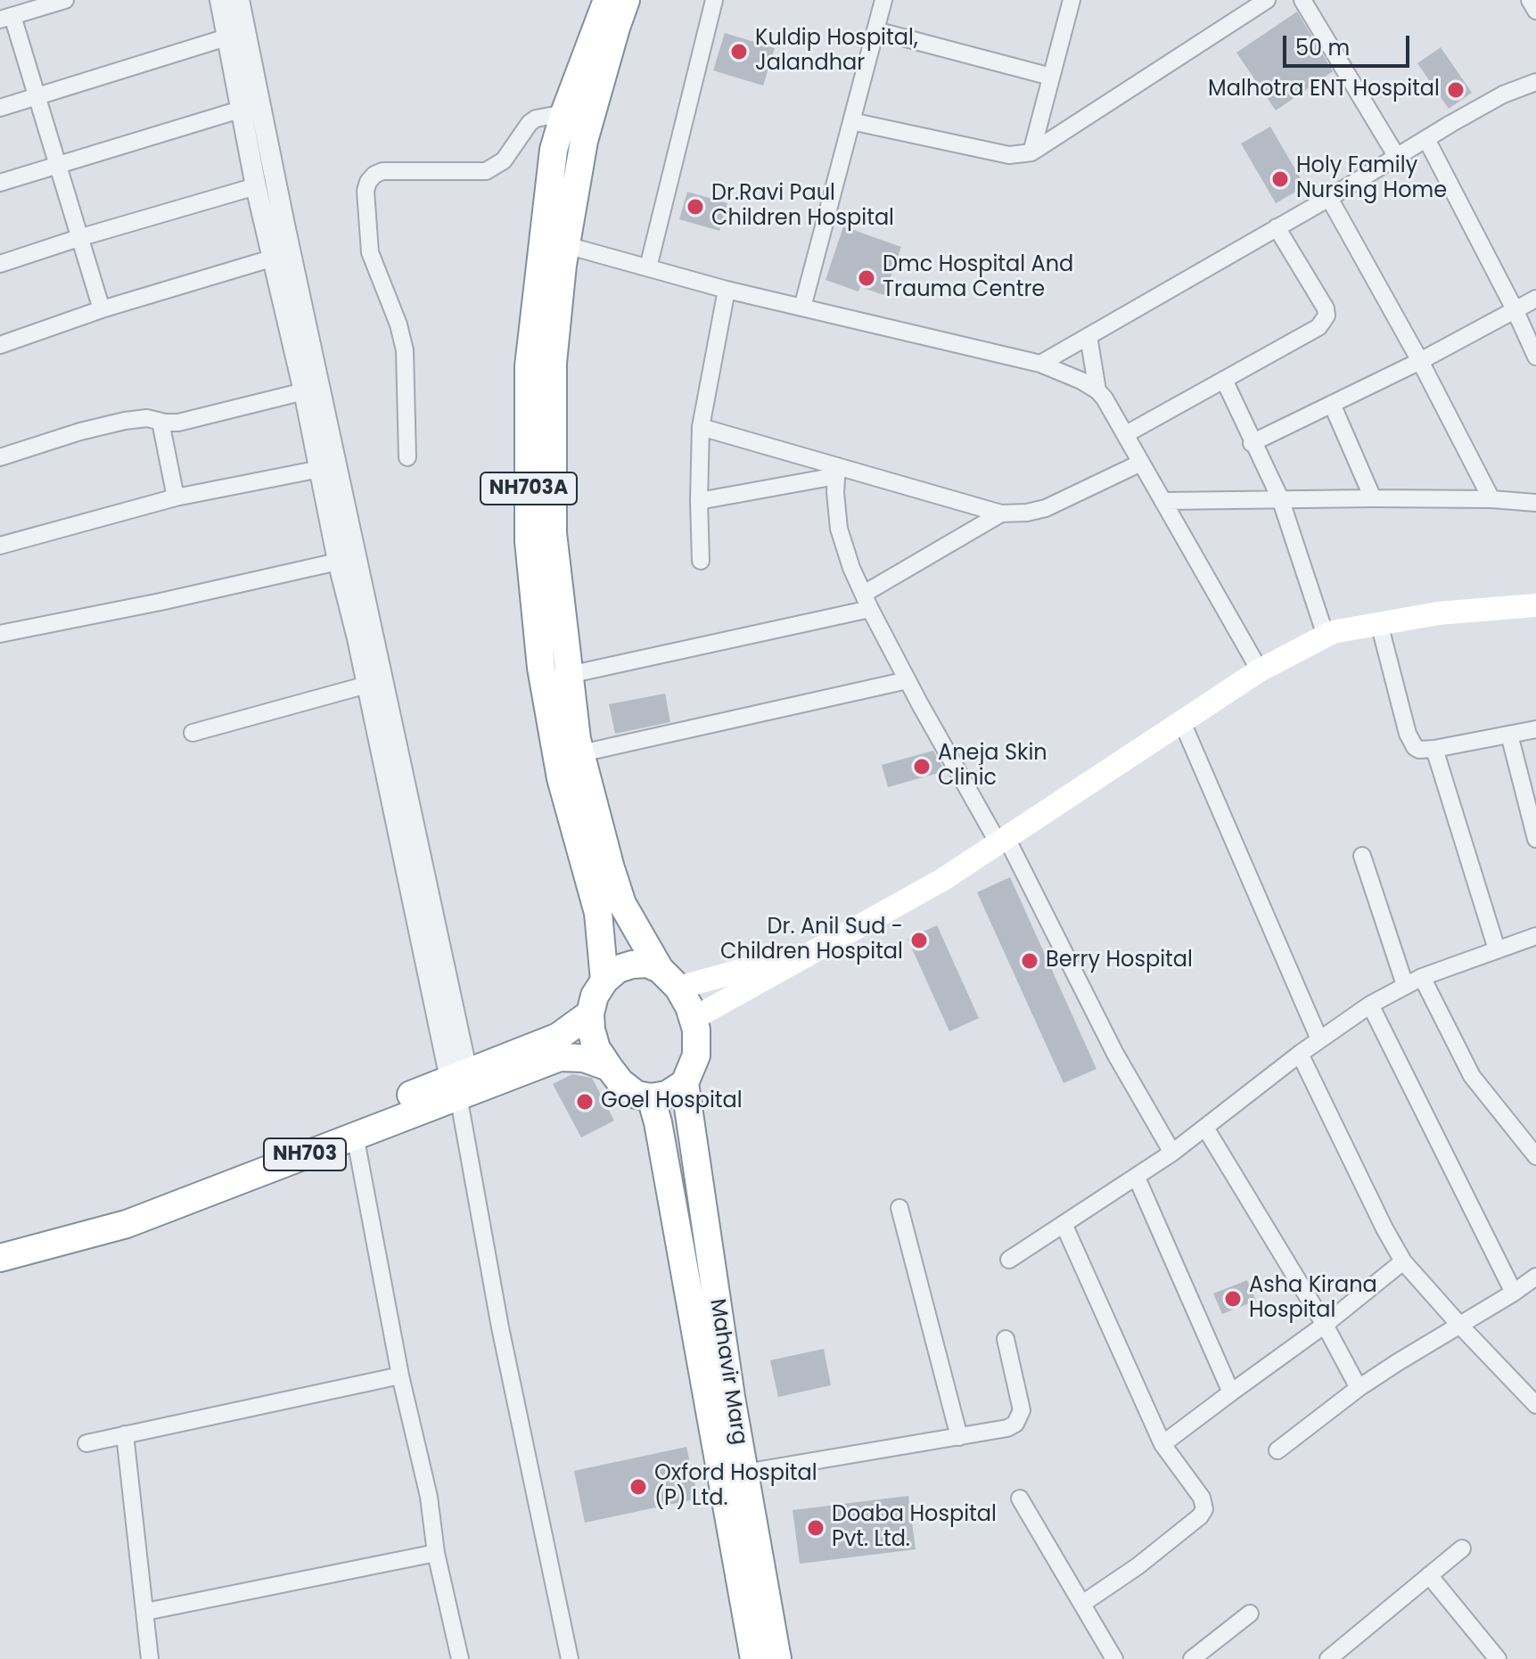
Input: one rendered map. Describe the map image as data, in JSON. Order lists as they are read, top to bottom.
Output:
{
  "streets": {
    "highway": ["NH703A", "NH703", "Mahavir Marg"]
  },
  "crossings": [
    ["NH703A", "NH703"],
    ["NH703A", "Mahavir Marg"],
    ["NH703", "Mahavir Marg"]
  ],
  "places": [
    "Kuldip Hospital, Jalandhar",
    "Malhotra ENT Hospital",
    "Holy Family Nursing Home",
    "Dr.Ravi Paul Children Hospital",
    "Dmc Hospital And Trauma Centre",
    "Aneja Skin Clinic",
    "Dr. Anil Sud - Children Hospital",
    "Berry Hospital",
    "Goel Hospital",
    "Asha Kirana Hospital",
    "Oxford Hospital (P) Ltd.",
    "Doaba Hospital Pvt. Ltd."
  ],
  "scale_bar": "50 m"
}
